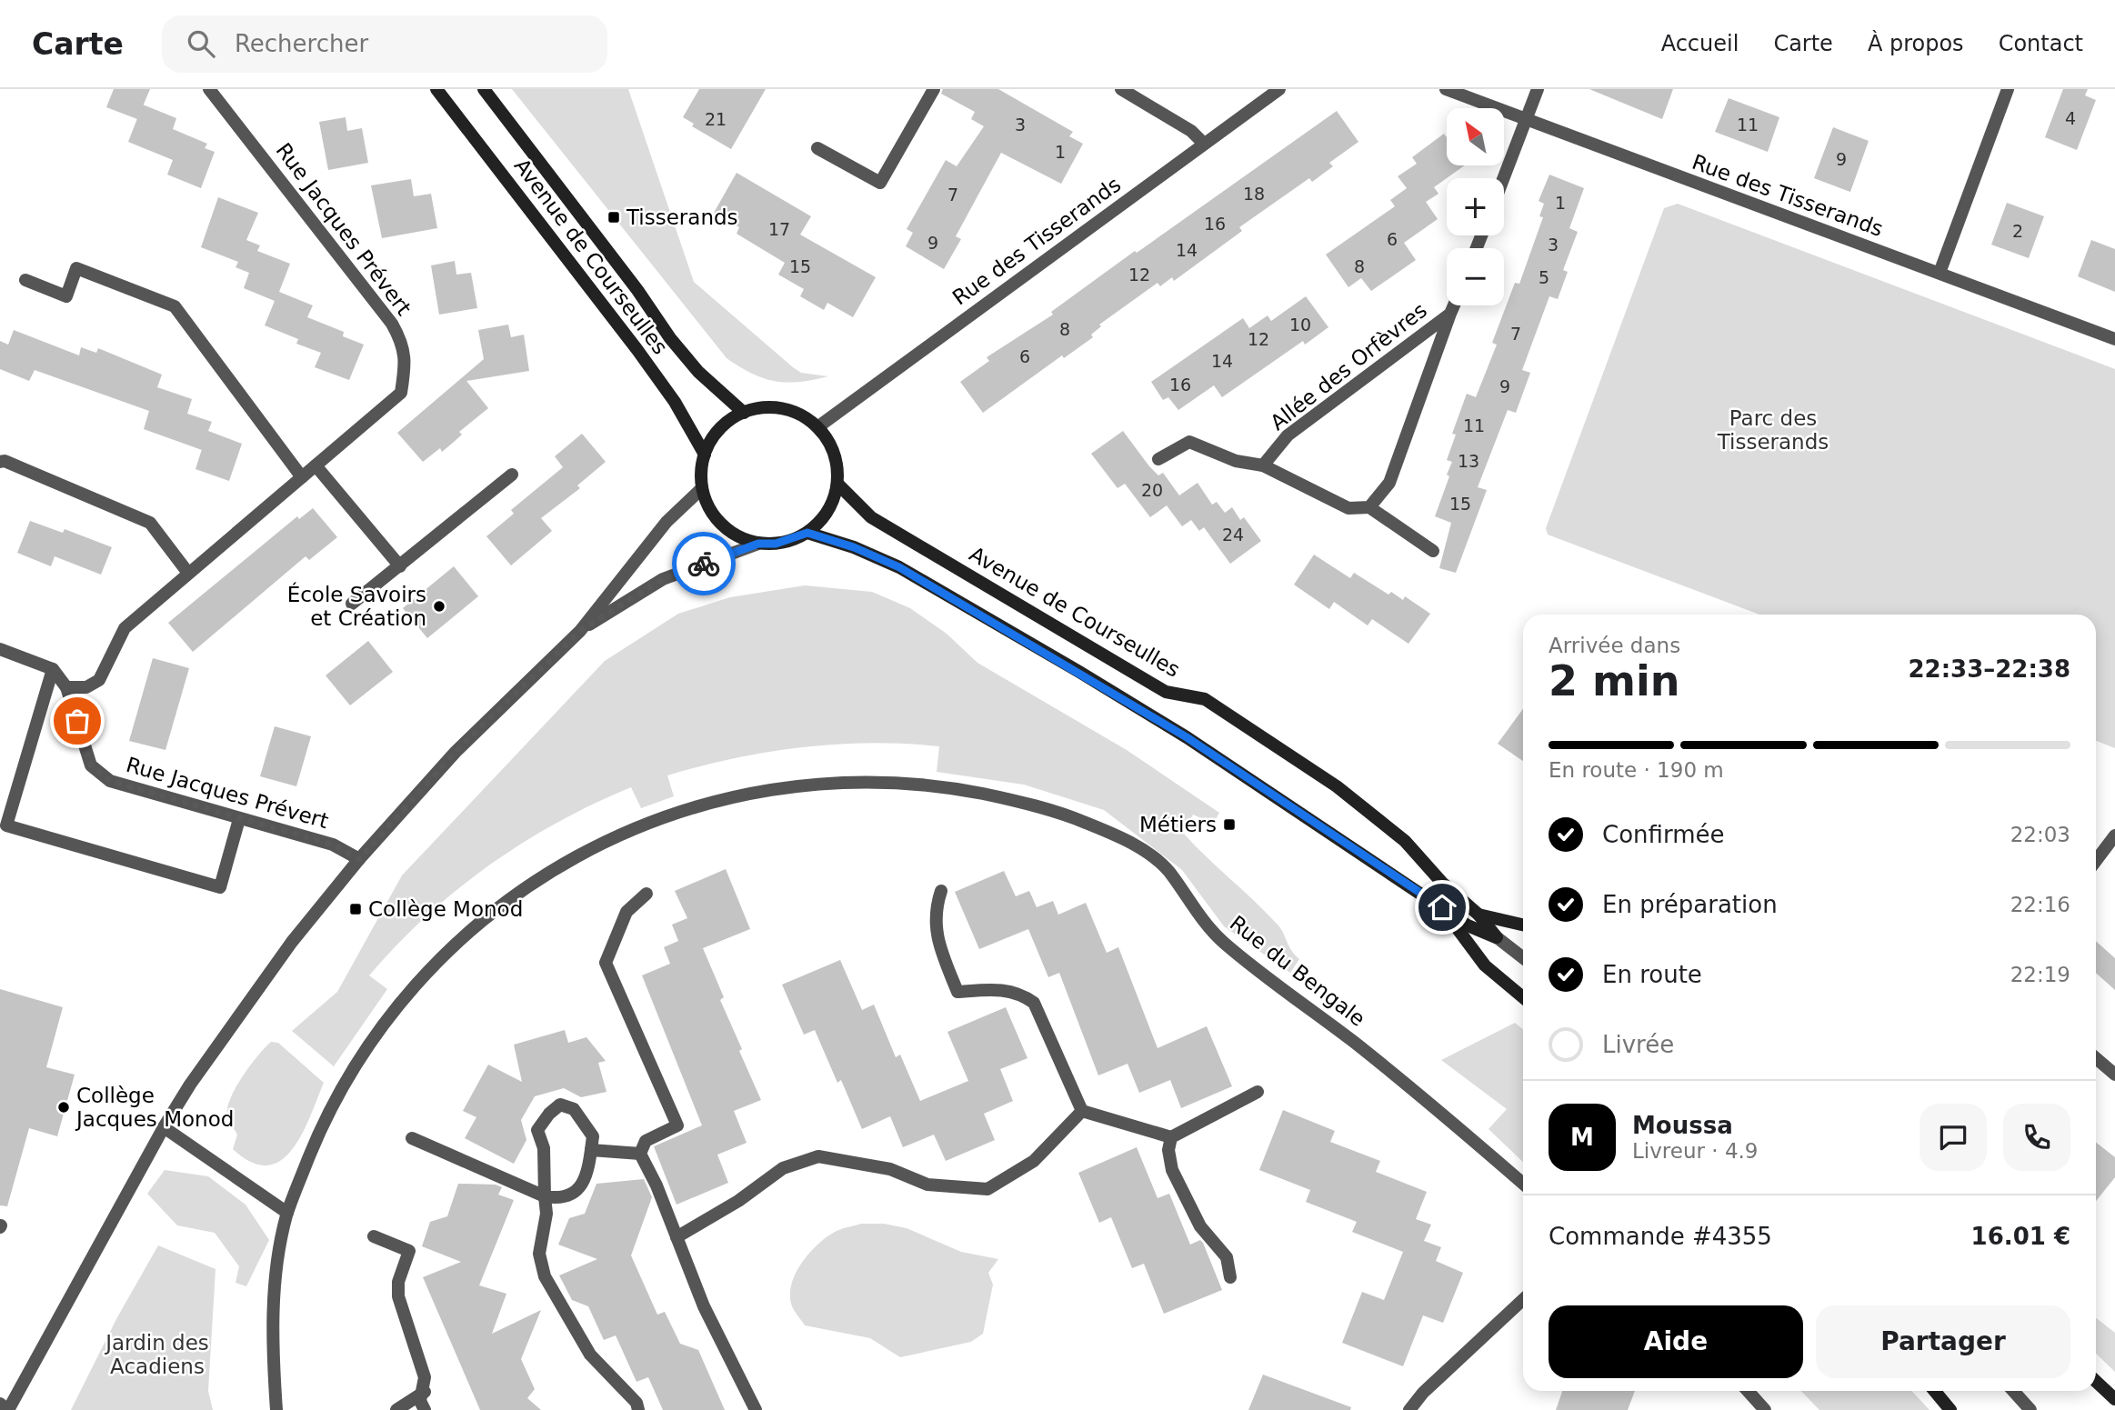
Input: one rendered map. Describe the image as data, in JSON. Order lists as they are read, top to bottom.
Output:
{
  "streets": {
    "main road": ["Avenue de Courseulles"],
    "street": [
      "Rue des Tisserands",
      "Rue Jacques Prévert",
      "Allée des Orfèvres",
      "Rue du Bengale"
    ]
  },
  "crossings": [
    ["Rue des Tisserands", "Avenue de Courseulles"]
  ],
  "parks": ["Parc des Tisserands", "Jardin des Acadiens"],
  "places": {
    "transit": ["Tisserands", "Métiers", "Collège Monod"],
    "other": ["École Savoirs et Création", "Collège Jacques Monod"]
  },
  "house_numbers": [
    "4",
    "21",
    "3",
    "11",
    "1",
    "9",
    "18",
    "7",
    "1",
    "16",
    "17",
    "2",
    "6",
    "9",
    "3",
    "14",
    "15",
    "8",
    "12",
    "5",
    "10",
    "8",
    "7",
    "12",
    "6",
    "14",
    "16",
    "9",
    "11",
    "13",
    "20",
    "15",
    "24"
  ],
  "north": "top left",
  "page": {
    "header": "Carte",
    "search": "Rechercher",
    "nav": [
      "Accueil",
      "Carte",
      "À propos",
      "Contact"
    ],
    "map_buttons": ["+", "−"],
    "heading": ["2 min", "Arrivée dans", "22:33–22:38"],
    "panel": [
      "Moussa",
      "Livreur · 4.9",
      "Commande #4355",
      "16.01 €"
    ],
    "bar": "En route · 190 m",
    "list": [
      ["Confirmée", "22:03"],
      ["En préparation", "22:16"],
      ["En route", "22:19"],
      "Livrée"
    ],
    "round": "M",
    "buttons": ["Aide", "Partager"]
  }
}
